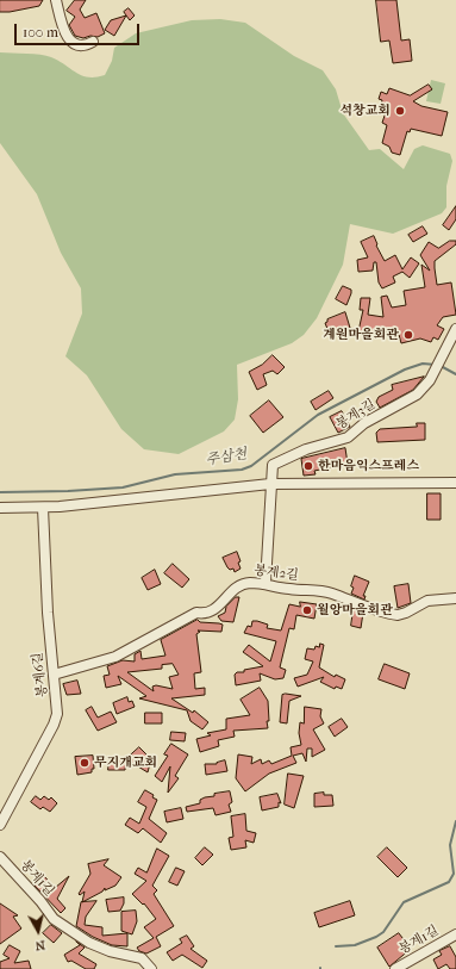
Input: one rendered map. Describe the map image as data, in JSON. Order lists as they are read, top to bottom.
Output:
{
  "streets": {
    "street": [
      "봉계3길",
      "봉계2길",
      "봉계6길",
      "봉계1길"
    ]
  },
  "crossings": [
    ["봉계3길", "봉계2길"],
    ["봉계2길", "봉계6길"]
  ],
  "water": ["주삼천"],
  "places": [
    "석창교회",
    "계원마을회관",
    "한마음익스프레스",
    "월앙마을회관",
    "무지개교회"
  ],
  "scale_bar": "100 m",
  "north": "bottom"
}
